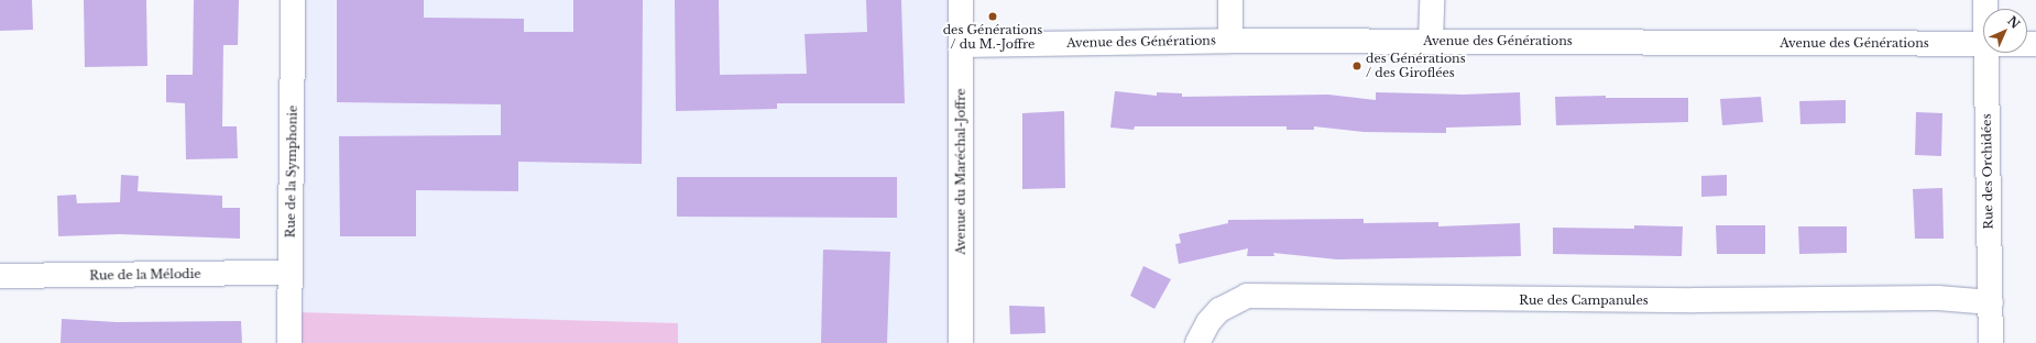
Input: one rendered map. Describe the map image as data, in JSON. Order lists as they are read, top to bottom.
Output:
{
  "streets": {
    "street": [
      "Avenue des Générations",
      "Rue de la Symphonie",
      "Avenue du Maréchal-Joffre",
      "Rue des Orchidées",
      "Rue de la Mélodie",
      "Rue des Campanules"
    ]
  },
  "crossings": [
    ["Avenue des Générations", "Avenue du Maréchal-Joffre"],
    ["Rue de la Symphonie", "Rue de la Mélodie"],
    ["Rue des Orchidées", "Rue des Campanules"]
  ],
  "places": ["des Générations / du M.-Joffre", "des Générations / des Giroflées"],
  "north": "top right"
}
